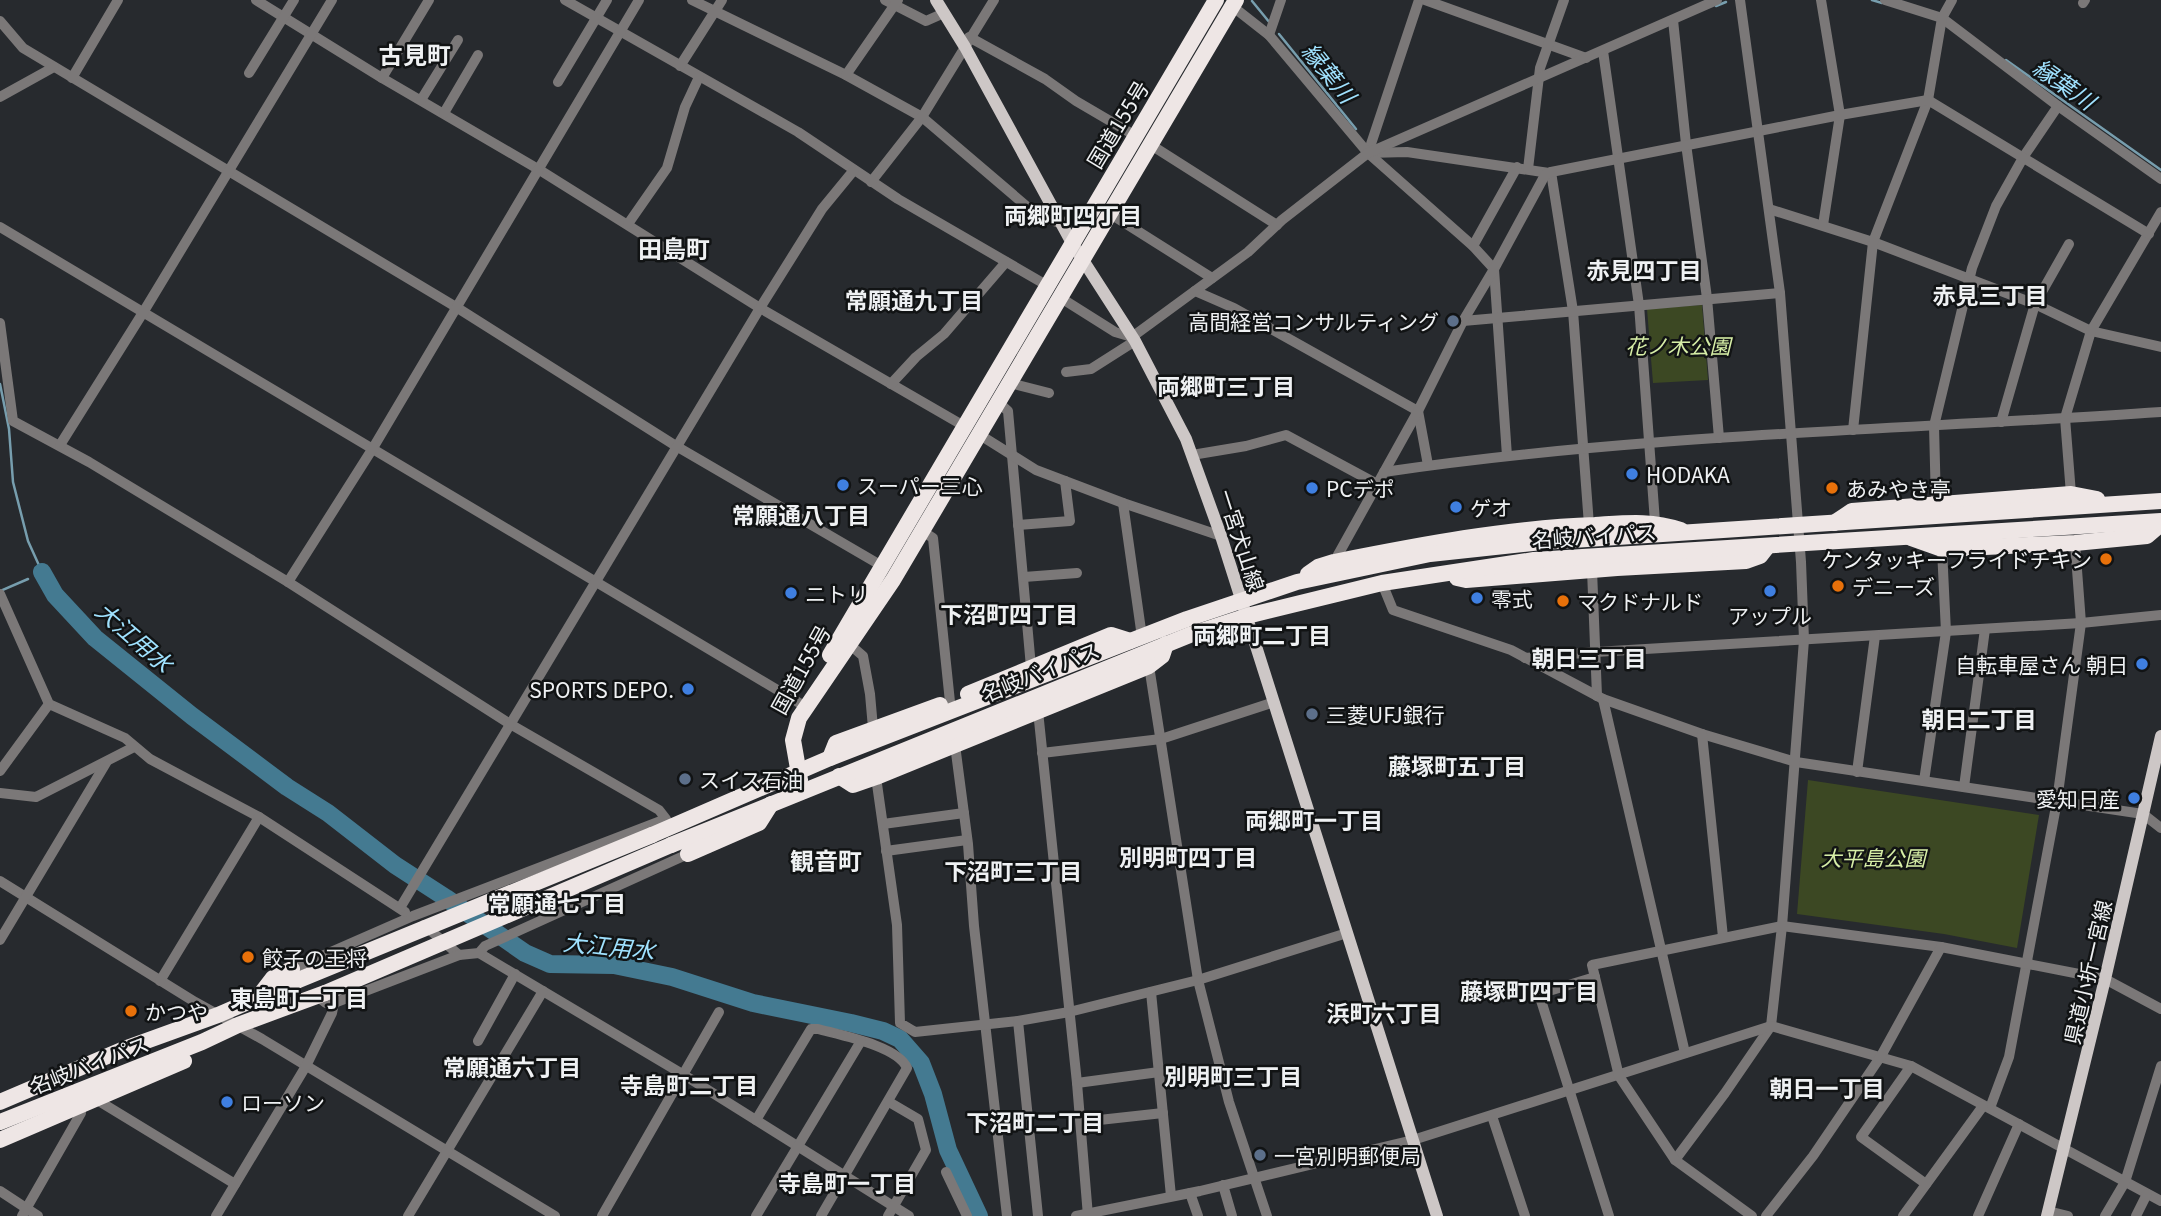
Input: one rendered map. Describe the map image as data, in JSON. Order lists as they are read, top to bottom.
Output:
{
  "streets": {
    "highway": ["国道155号", "名岐バイパス"],
    "main road": ["一宮犬山線", "県道小折一宮線"]
  },
  "crossings": [
    ["国道155号", "名岐バイパス"],
    ["国道155号", "一宮犬山線"],
    ["名岐バイパス", "一宮犬山線"]
  ],
  "districts": [
    "古見町",
    "両郷町四丁目",
    "田島町",
    "赤見四丁目",
    "赤見三丁目",
    "常願通九丁目",
    "両郷町三丁目",
    "常願通八丁目",
    "下沼町四丁目",
    "両郷町二丁目",
    "朝日三丁目",
    "朝日二丁目",
    "藤塚町五丁目",
    "両郷町一丁目",
    "別明町四丁目",
    "観音町",
    "下沼町三丁目",
    "常願通七丁目",
    "藤塚町四丁目",
    "東島町一丁目",
    "浜町六丁目",
    "常願通六丁目",
    "別明町三丁目",
    "寺島町二丁目",
    "朝日一丁目",
    "下沼町二丁目",
    "寺島町一丁目"
  ],
  "water": ["縁葉川", "大江用水"],
  "parks": ["花ノ木公園", "大平島公園"],
  "places": [
    "高間経営コンサルティング",
    "HODAKA",
    "スーパー三心",
    "PCデポ",
    "あみやき亭",
    "ゲオ",
    "ケンタッキーフライドチキン",
    "デニーズ",
    "アップル",
    "ニトリ",
    "零式",
    "マクドナルド",
    "自転車屋さん 朝日",
    "SPORTS DEPO.",
    "三菱UFJ銀行",
    "スイス石油",
    "愛知日産",
    "餃子の王将",
    "かつや",
    "ローソン",
    "一宮別明郵便局"
  ]
}
